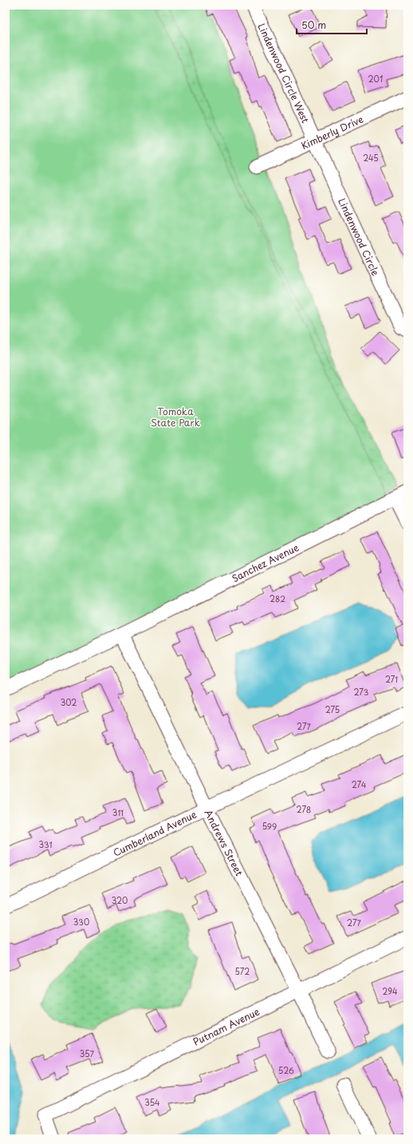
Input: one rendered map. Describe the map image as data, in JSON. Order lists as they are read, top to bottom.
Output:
{
  "streets": {
    "street": [
      "Lindenwood Circle West",
      "Kimberly Drive",
      "Lindenwood Circle",
      "Sanchez Avenue",
      "Cumberland Avenue",
      "Andrews Street",
      "Putnam Avenue"
    ]
  },
  "crossings": [
    ["Lindenwood Circle West", "Kimberly Drive"],
    ["Lindenwood Circle West", "Lindenwood Circle"],
    ["Kimberly Drive", "Lindenwood Circle"],
    ["Sanchez Avenue", "Andrews Street"],
    ["Cumberland Avenue", "Andrews Street"],
    ["Andrews Street", "Putnam Avenue"]
  ],
  "parks": ["Tomoka State Park"],
  "house_numbers": [
    "201",
    "245",
    "282",
    "271",
    "273",
    "302",
    "275",
    "277",
    "274",
    "278",
    "311",
    "599",
    "331",
    "320",
    "330",
    "277",
    "572",
    "294",
    "357",
    "526",
    "354"
  ],
  "scale_bar": "50 m"
}
